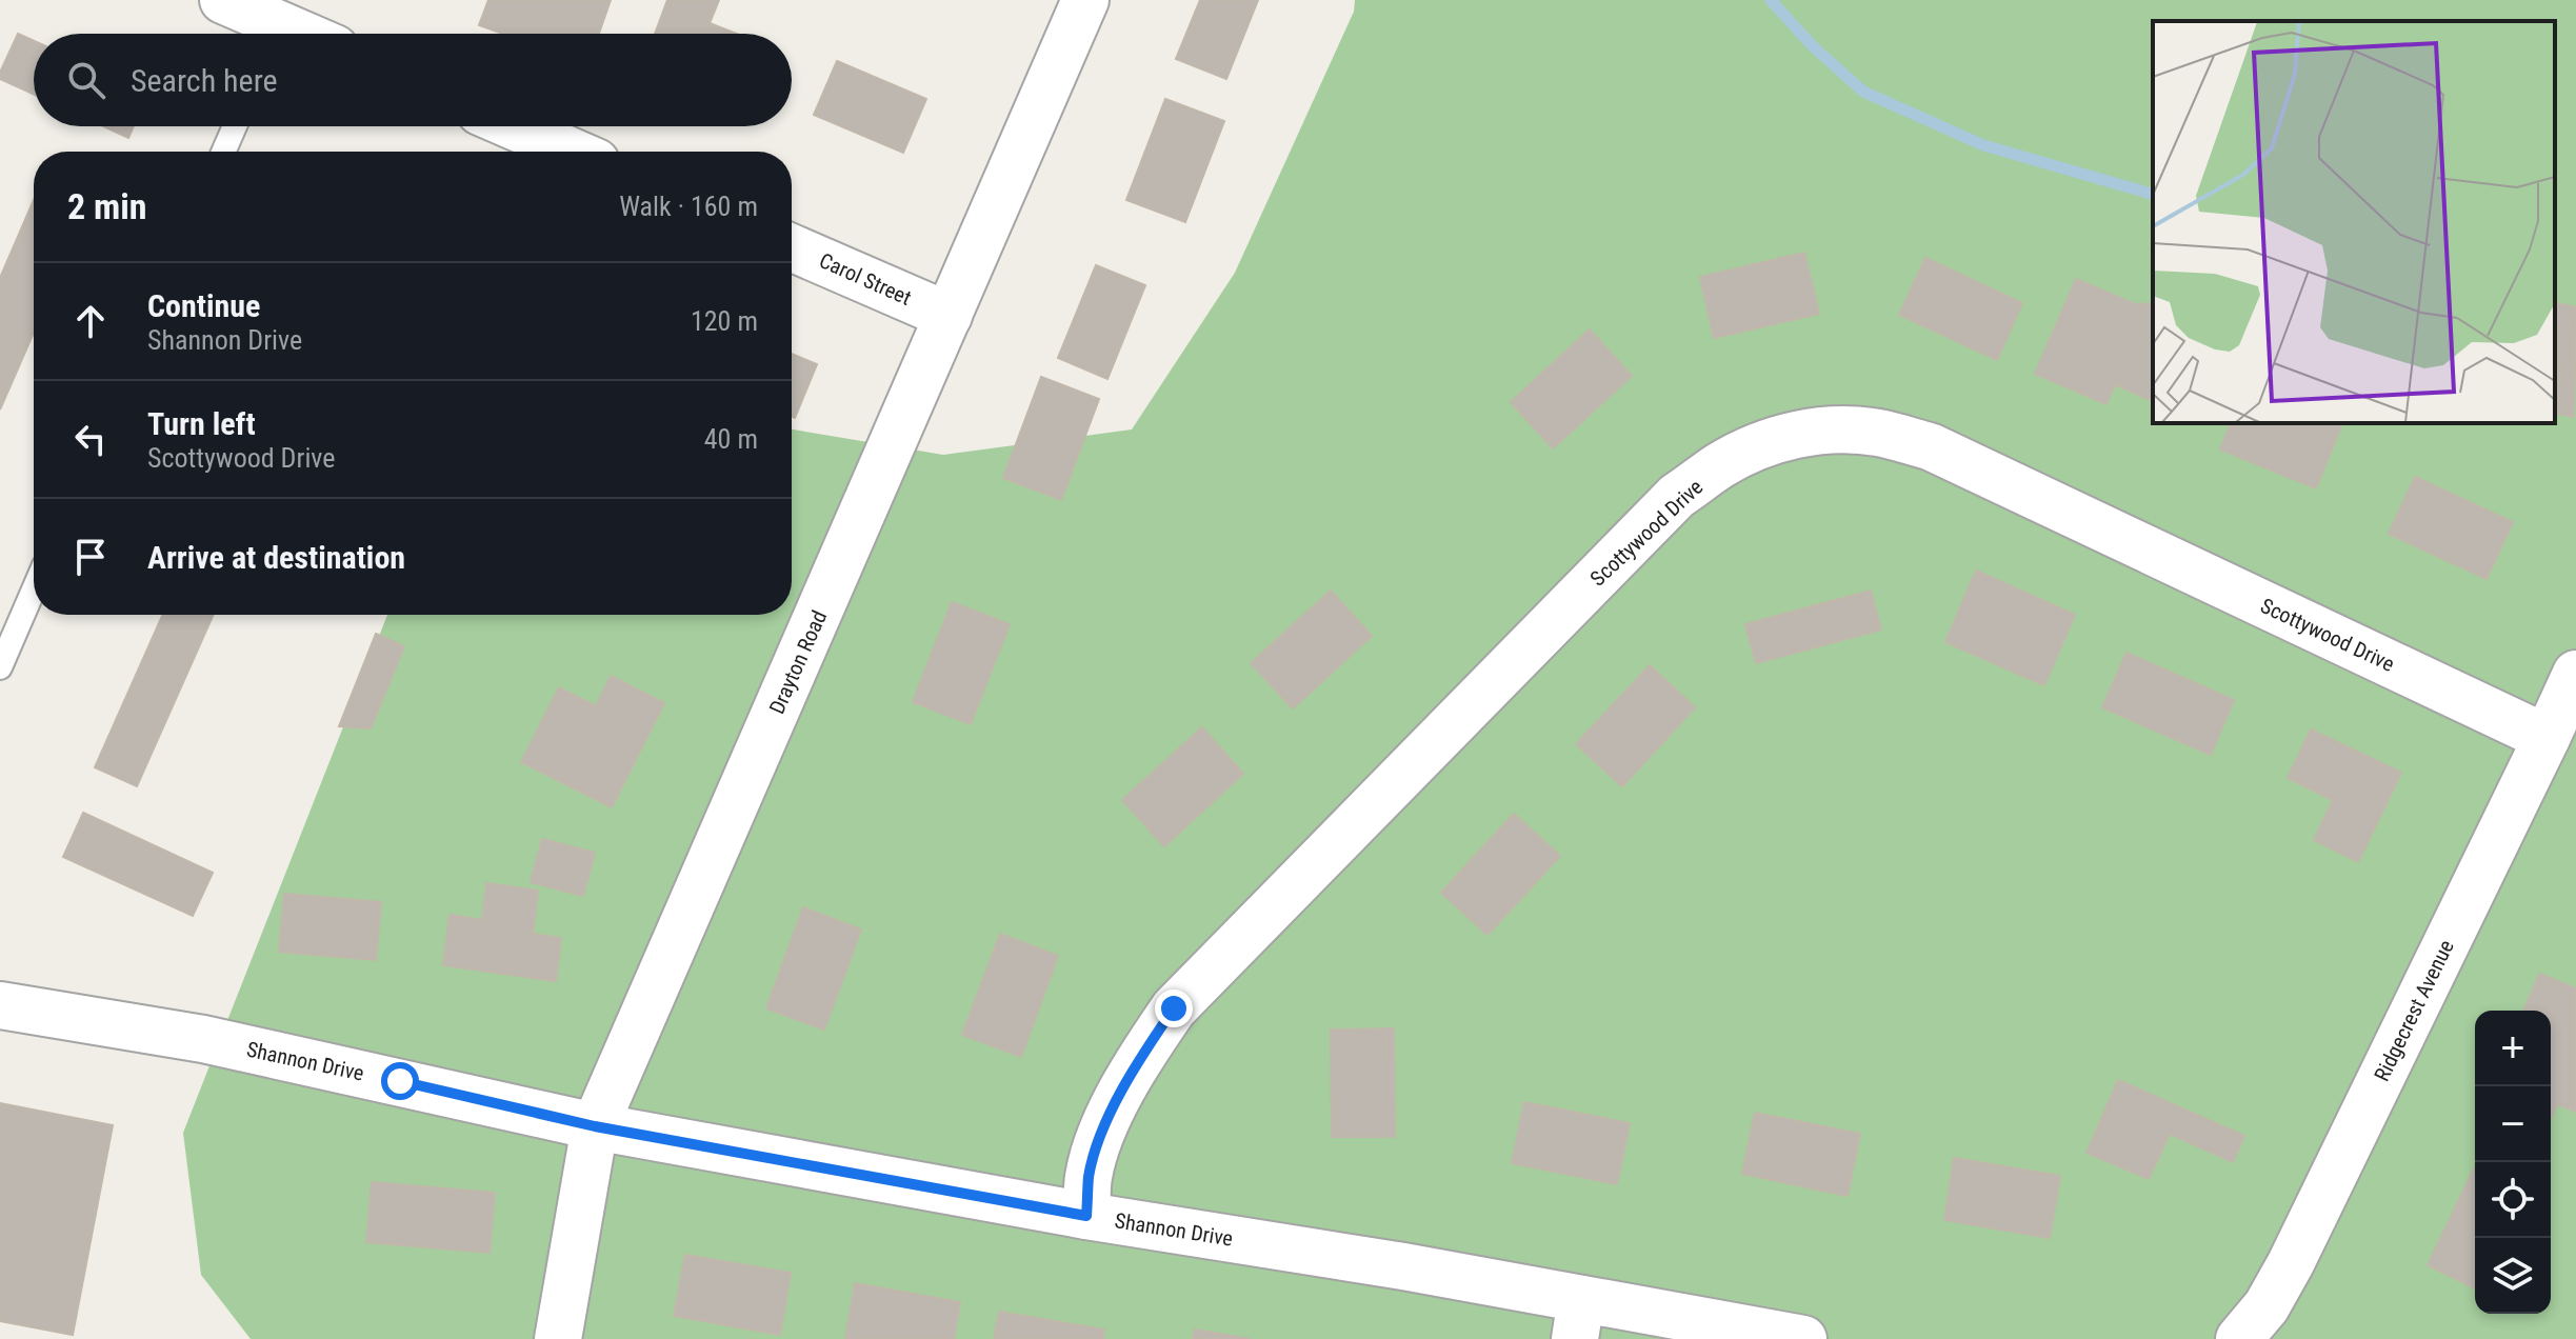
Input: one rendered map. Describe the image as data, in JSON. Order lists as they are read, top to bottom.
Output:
{
  "streets": {
    "street": [
      "Carol Street",
      "Scottywood Drive",
      "Drayton Road",
      "Ridgecrest Avenue",
      "Shannon Drive"
    ]
  },
  "crossings": [
    ["Carol Street", "Drayton Road"],
    ["Scottywood Drive", "Ridgecrest Avenue"],
    ["Scottywood Drive", "Shannon Drive"],
    ["Drayton Road", "Shannon Drive"]
  ],
  "page": {
    "search": "Search here",
    "heading": ["2 min", "Walk · 160 m"],
    "list": [
      ["Continue", "Shannon Drive", "120 m"],
      ["Turn left", "Scottywood Drive", "40 m"],
      "Arrive at destination"
    ],
    "map_buttons": ["+", "−"]
  }
}
